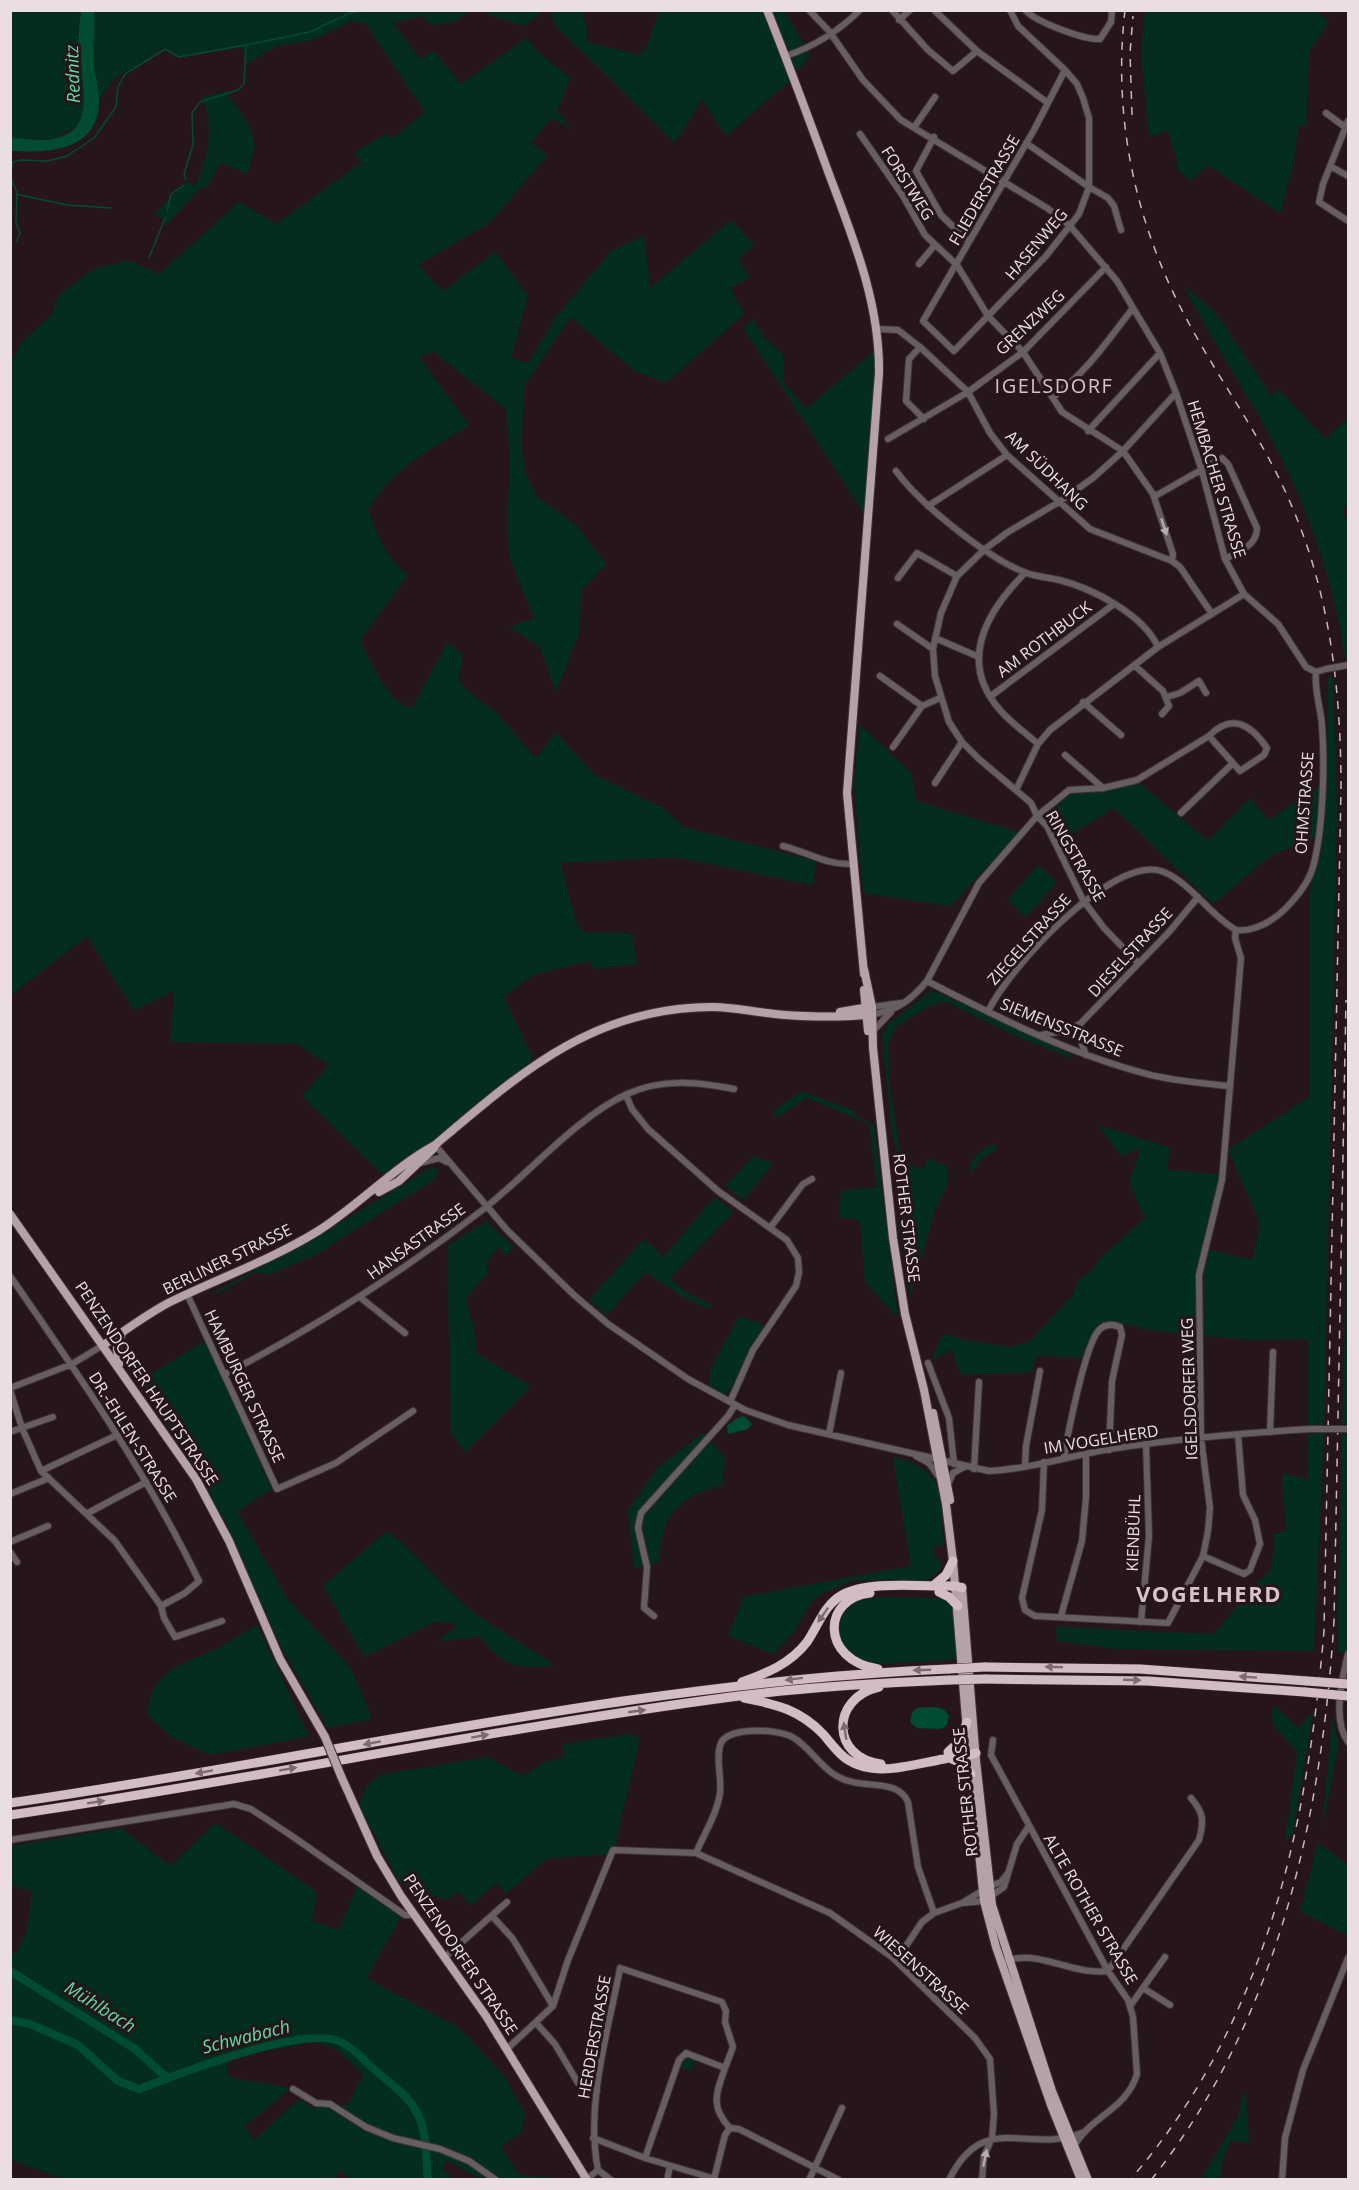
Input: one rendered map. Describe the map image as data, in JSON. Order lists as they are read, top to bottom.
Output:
{
  "streets": {
    "main road": [
      "ROTHER STRASSE",
      "BERLINER STRASSE",
      "PENZENDORFER HAUPTSTRASSE",
      "PENZENDORFER STRASSE"
    ],
    "street": [
      "FORSTWEG",
      "FLIEDERSTRASSE",
      "HASENWEG",
      "GRENZWEG",
      "AM SÜDHANG",
      "HEMBACHER STRASSE",
      "AM ROTHBUCK",
      "OHMSTRASSE",
      "RINGSTRASSE",
      "ZIEGELSTRASSE",
      "DIESELSTRASSE",
      "SIEMENSSTRASSE",
      "HANSASTRASSE",
      "HAMBURGER STRASSE",
      "IGELSDORFER WEG",
      "DR.-EHLEN-STRASSE",
      "IM VOGELHERD",
      "KIENBÜHL",
      "ALTE ROTHER STRASSE",
      "WIESENSTRASSE",
      "HERDERSTRASSE"
    ]
  },
  "crossings": [
    ["FORSTWEG", "FLIEDERSTRASSE"],
    ["FORSTWEG", "HASENWEG"],
    ["FORSTWEG", "GRENZWEG"],
    ["FORSTWEG", "RINGSTRASSE"],
    ["FLIEDERSTRASSE", "HASENWEG"],
    ["FLIEDERSTRASSE", "HEMBACHER STRASSE"],
    ["HASENWEG", "HEMBACHER STRASSE"],
    ["GRENZWEG", "AM SÜDHANG"],
    ["GRENZWEG", "HEMBACHER STRASSE"],
    ["AM SÜDHANG", "RINGSTRASSE"],
    ["HEMBACHER STRASSE", "RINGSTRASSE"],
    ["OHMSTRASSE", "ZIEGELSTRASSE"],
    ["RINGSTRASSE", "ZIEGELSTRASSE"],
    ["RINGSTRASSE", "DIESELSTRASSE"],
    ["ZIEGELSTRASSE", "DIESELSTRASSE"],
    ["ZIEGELSTRASSE", "SIEMENSSTRASSE"],
    ["DIESELSTRASSE", "SIEMENSSTRASSE"],
    ["SIEMENSSTRASSE", "IGELSDORFER WEG"],
    ["ROTHER STRASSE", "BERLINER STRASSE"],
    ["ROTHER STRASSE", "IM VOGELHERD"],
    ["ROTHER STRASSE", "ALTE ROTHER STRASSE"],
    ["HANSASTRASSE", "HAMBURGER STRASSE"],
    ["BERLINER STRASSE", "PENZENDORFER HAUPTSTRASSE"],
    ["BERLINER STRASSE", "HAMBURGER STRASSE"],
    ["PENZENDORFER HAUPTSTRASSE", "PENZENDORFER STRASSE"],
    ["IGELSDORFER WEG", "IM VOGELHERD"],
    ["IGELSDORFER WEG", "KIENBÜHL"],
    ["IM VOGELHERD", "KIENBÜHL"],
    ["ALTE ROTHER STRASSE", "WIESENSTRASSE"]
  ],
  "districts": ["IGELSDORF", "VOGELHERD"],
  "water": ["Rednitz", "Mühlbach", "Schwabach"]
}
